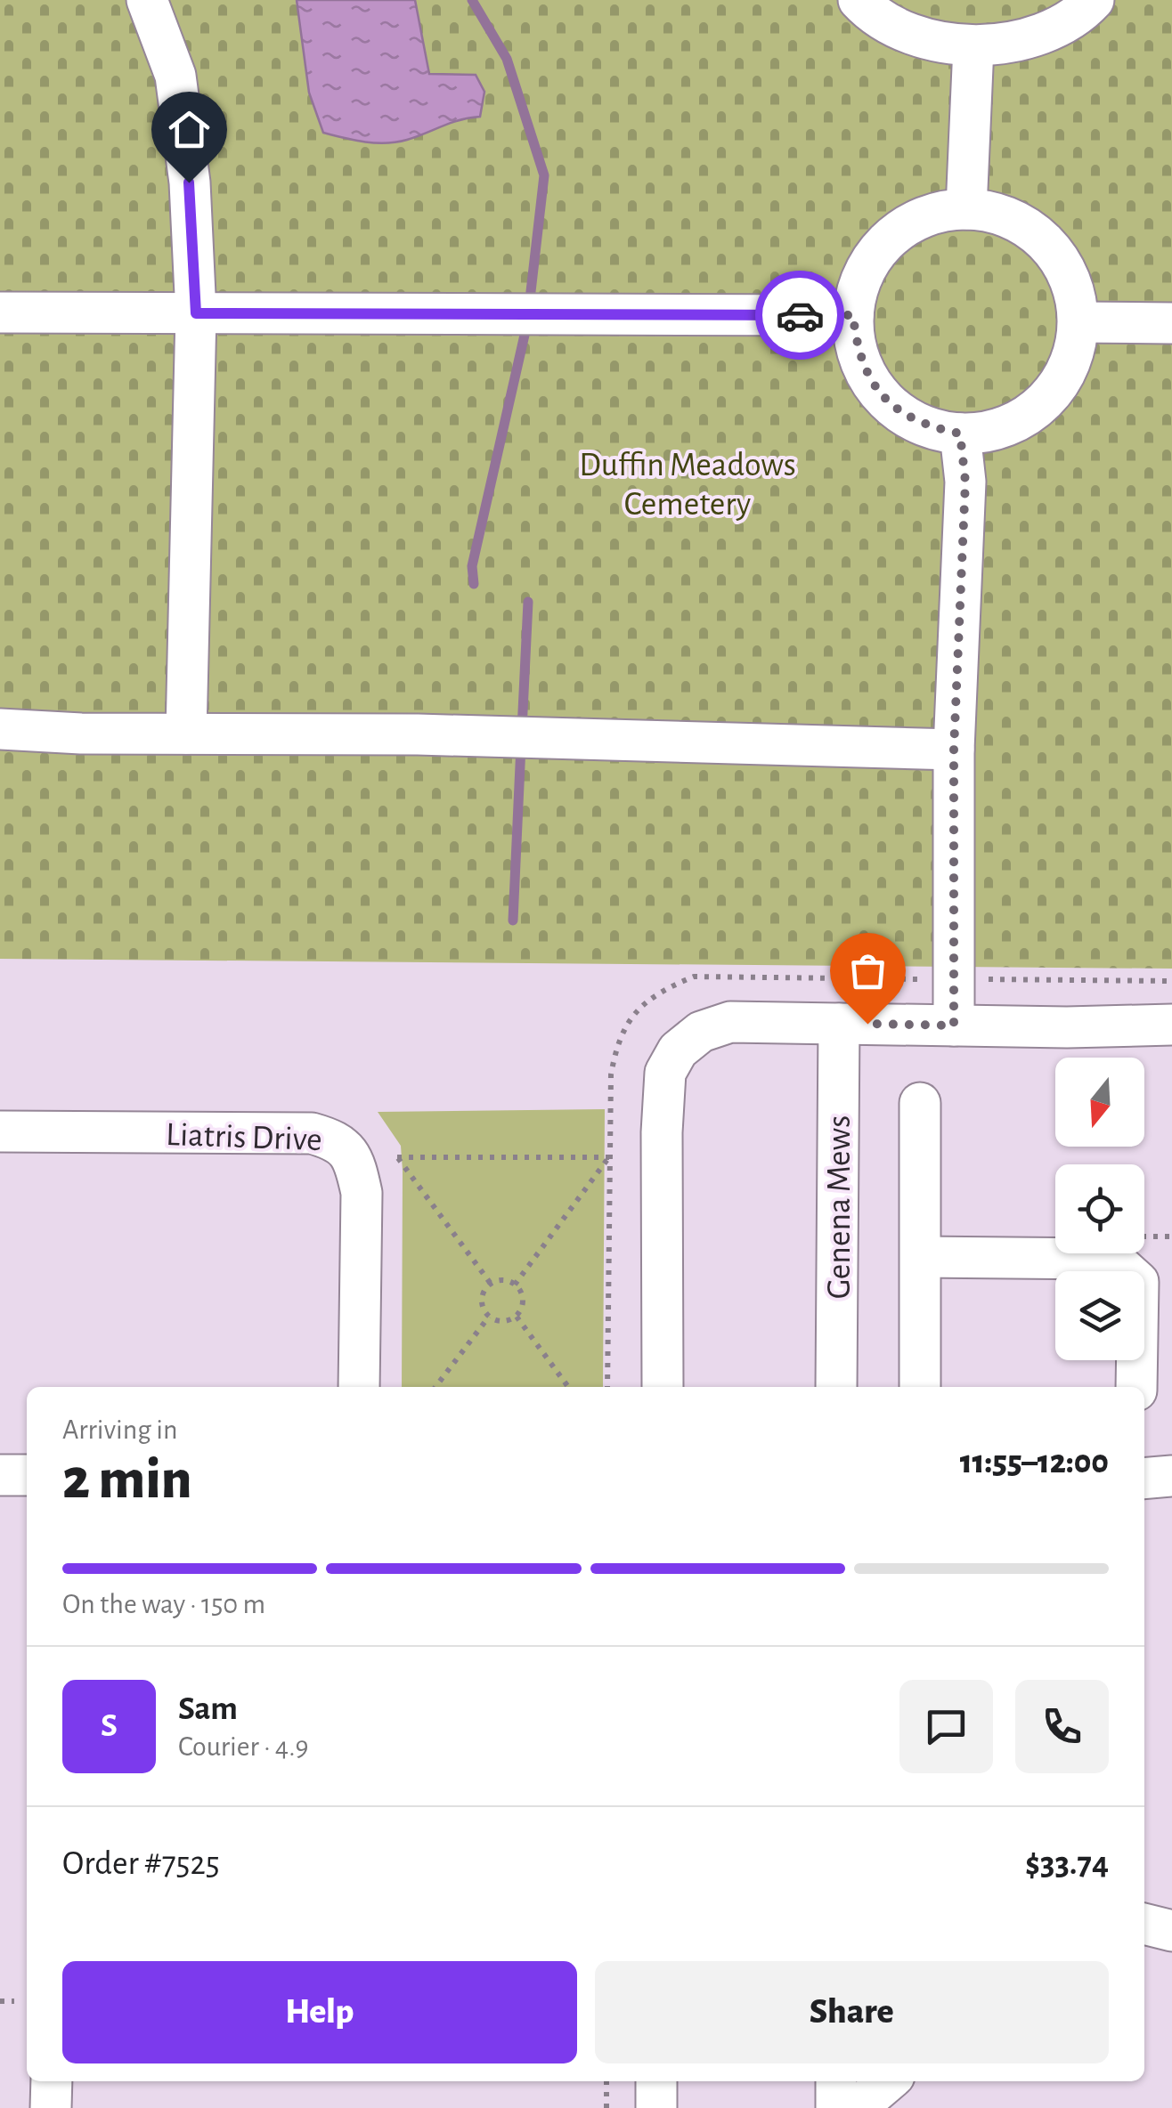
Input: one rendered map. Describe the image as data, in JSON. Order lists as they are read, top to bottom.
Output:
{
  "streets": {
    "street": ["Liatris Drive", "Genena Mews"]
  },
  "parks": ["Duffin Meadows Cemetery"],
  "north": "bottom",
  "page": {
    "heading": ["2 min", "Arriving in", "11:55–12:00"],
    "panel": [
      "Sam",
      "Courier · 4.9",
      "Order #7525",
      "$33.74"
    ],
    "bar": "On the way · 150 m",
    "round": "S",
    "buttons": ["Help", "Share"]
  }
}
